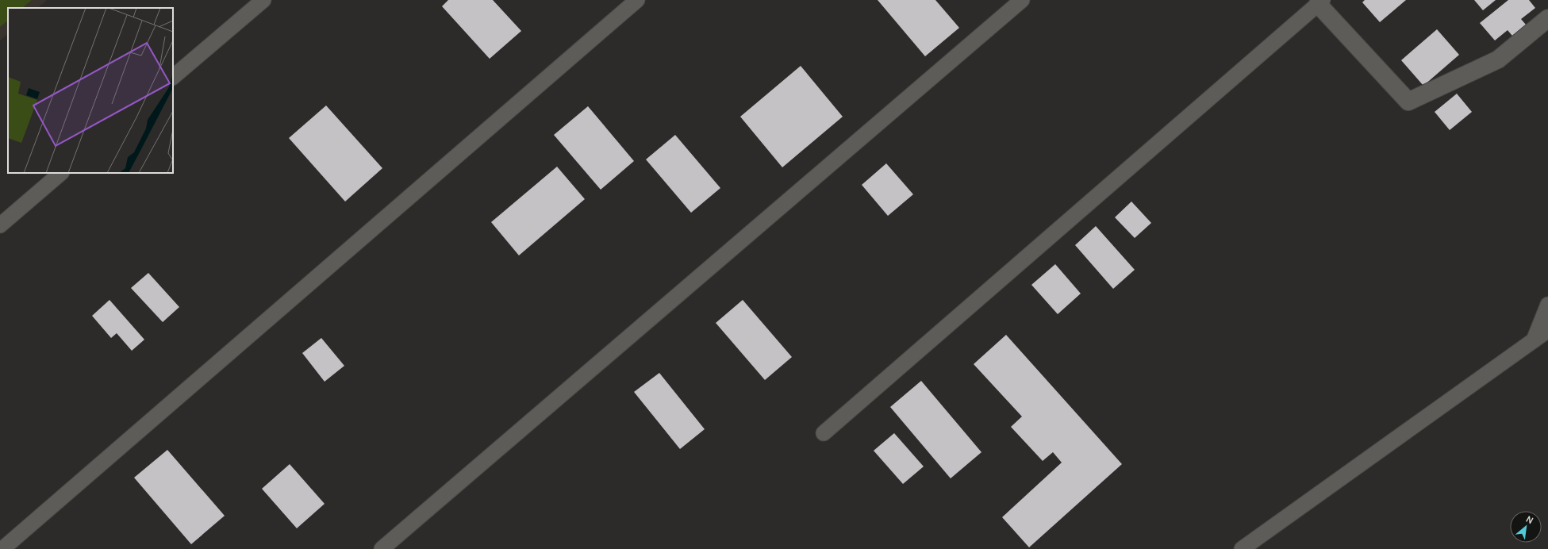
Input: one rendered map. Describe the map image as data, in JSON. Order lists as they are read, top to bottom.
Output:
{
  "north": "top right"
}
